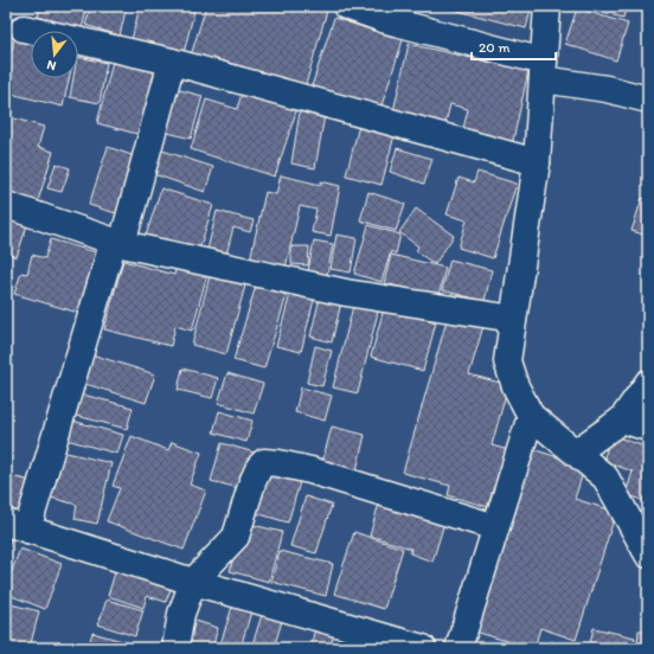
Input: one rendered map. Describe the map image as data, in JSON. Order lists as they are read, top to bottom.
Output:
{
  "scale_bar": "20 m",
  "north": "bottom"
}
